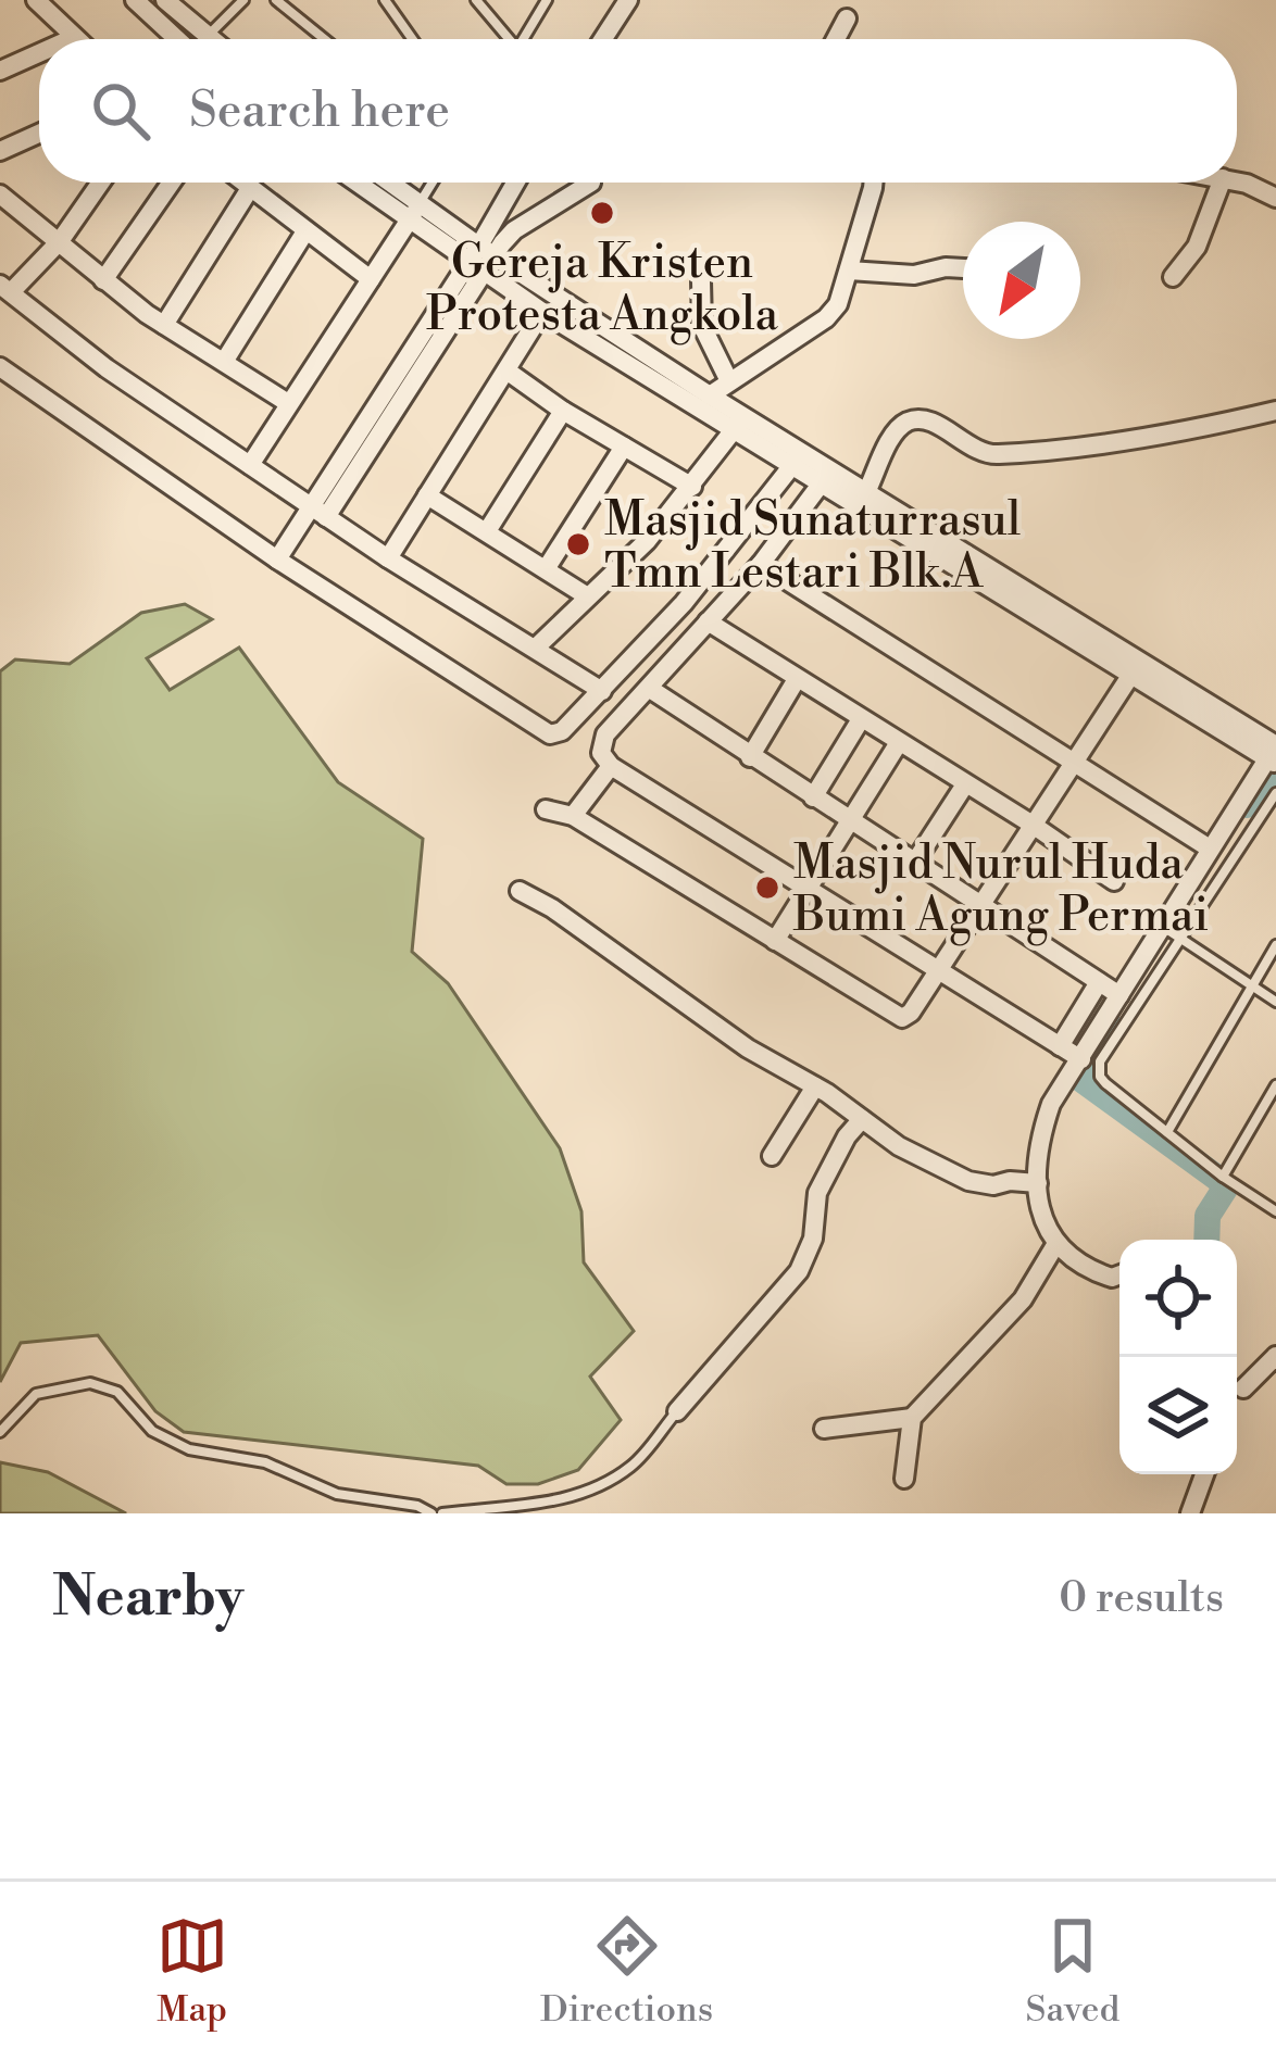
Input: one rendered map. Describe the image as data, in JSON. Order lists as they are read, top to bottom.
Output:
{
  "places": ["Gereja Kristen Protesta Angkola", "Masjid Sunaturrasul Tmn Lestari Blk.A", "Masjid Nurul Huda Bumi Agung Permai"],
  "north": "bottom left",
  "page": {
    "search": "Search here",
    "heading": ["Nearby", "0 results"],
    "nav": ["Map", "Directions", "Saved"]
  }
}
